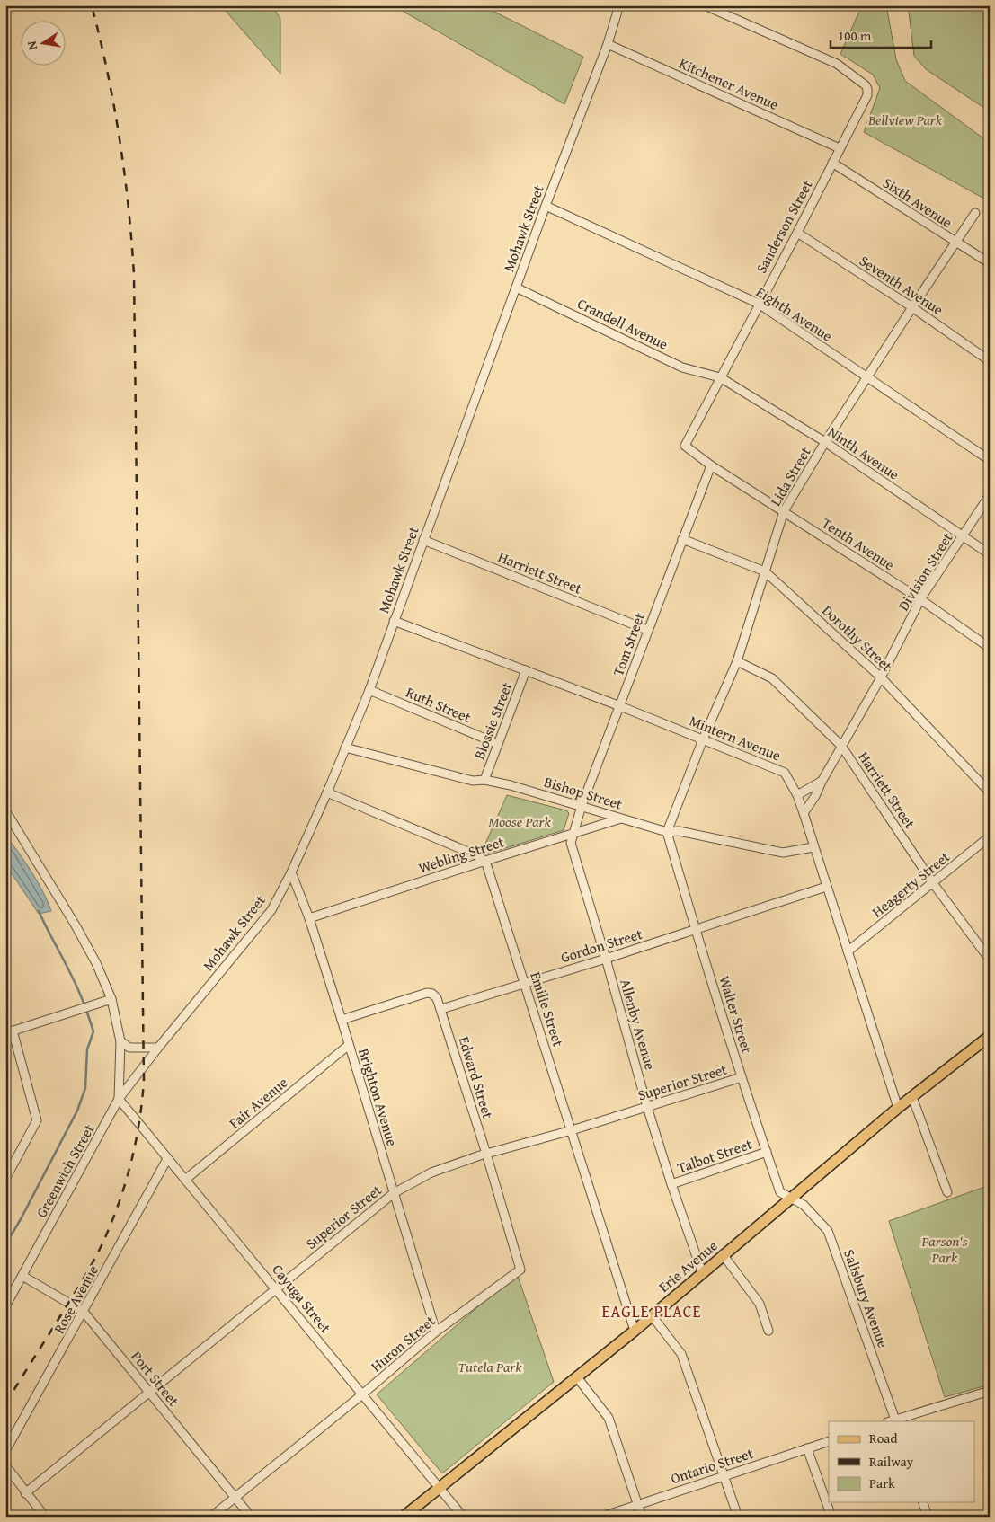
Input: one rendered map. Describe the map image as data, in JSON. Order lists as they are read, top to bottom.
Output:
{
  "streets": {
    "main road": ["Erie Avenue"],
    "street": [
      "Kitchener Avenue",
      "Sixth Avenue",
      "Sanderson Street",
      "Mohawk Street",
      "Seventh Avenue",
      "Eighth Avenue",
      "Crandell Avenue",
      "Ninth Avenue",
      "Lida Street",
      "Tenth Avenue",
      "Division Street",
      "Harriett Street",
      "Dorothy Street",
      "Tom Street",
      "Ruth Street",
      "Blossie Street",
      "Mintern Avenue",
      "Bishop Street",
      "Webling Street",
      "Heagerty Street",
      "Gordon Street",
      "Emilie Street",
      "Walter Street",
      "Allenby Avenue",
      "Edward Street",
      "Superior Street",
      "Brighton Avenue",
      "Fair Avenue",
      "Talbot Street",
      "Greenwich Street",
      "Cayuga Street",
      "Salisbury Avenue",
      "Rose Avenue",
      "Huron Street",
      "Port Street",
      "Ontario Street"
    ]
  },
  "crossings": [
    ["Kitchener Avenue", "Sanderson Street"],
    ["Kitchener Avenue", "Mohawk Street"],
    ["Sixth Avenue", "Sanderson Street"],
    ["Sixth Avenue", "Lida Street"],
    ["Sanderson Street", "Seventh Avenue"],
    ["Sanderson Street", "Eighth Avenue"],
    ["Sanderson Street", "Crandell Avenue"],
    ["Sanderson Street", "Ninth Avenue"],
    ["Sanderson Street", "Tenth Avenue"],
    ["Sanderson Street", "Tom Street"],
    ["Mohawk Street", "Eighth Avenue"],
    ["Mohawk Street", "Crandell Avenue"],
    ["Mohawk Street", "Harriett Street"],
    ["Mohawk Street", "Ruth Street"],
    ["Mohawk Street", "Mintern Avenue"],
    ["Mohawk Street", "Bishop Street"],
    ["Mohawk Street", "Brighton Avenue"],
    ["Mohawk Street", "Greenwich Street"],
    ["Mohawk Street", "Cayuga Street"],
    ["Seventh Avenue", "Lida Street"],
    ["Eighth Avenue", "Lida Street"],
    ["Crandell Avenue", "Ninth Avenue"],
    ["Ninth Avenue", "Lida Street"],
    ["Ninth Avenue", "Division Street"],
    ["Lida Street", "Tenth Avenue"],
    ["Lida Street", "Harriett Street"],
    ["Lida Street", "Dorothy Street"],
    ["Lida Street", "Mintern Avenue"],
    ["Lida Street", "Bishop Street"],
    ["Lida Street", "Walter Street"],
    ["Tenth Avenue", "Division Street"],
    ["Tenth Avenue", "Tom Street"],
    ["Division Street", "Harriett Street"],
    ["Division Street", "Dorothy Street"],
    ["Division Street", "Mintern Avenue"],
    ["Harriett Street", "Tom Street"],
    ["Harriett Street", "Heagerty Street"],
    ["Dorothy Street", "Tom Street"],
    ["Tom Street", "Mintern Avenue"],
    ["Tom Street", "Bishop Street"],
    ["Tom Street", "Webling Street"],
    ["Tom Street", "Allenby Avenue"],
    ["Ruth Street", "Blossie Street"],
    ["Blossie Street", "Mintern Avenue"],
    ["Blossie Street", "Bishop Street"],
    ["Mintern Avenue", "Bishop Street"],
    ["Mintern Avenue", "Heagerty Street"],
    ["Mintern Avenue", "Gordon Street"],
    ["Mintern Avenue", "Erie Avenue"],
    ["Bishop Street", "Webling Street"],
    ["Bishop Street", "Walter Street"],
    ["Webling Street", "Emilie Street"],
    ["Webling Street", "Allenby Avenue"],
    ["Webling Street", "Brighton Avenue"],
    ["Gordon Street", "Emilie Street"],
    ["Gordon Street", "Walter Street"],
    ["Gordon Street", "Allenby Avenue"],
    ["Gordon Street", "Edward Street"],
    ["Emilie Street", "Superior Street"],
    ["Emilie Street", "Erie Avenue"],
    ["Walter Street", "Superior Street"],
    ["Walter Street", "Talbot Street"],
    ["Walter Street", "Erie Avenue"],
    ["Walter Street", "Salisbury Avenue"],
    ["Allenby Avenue", "Superior Street"],
    ["Allenby Avenue", "Talbot Street"],
    ["Allenby Avenue", "Erie Avenue"],
    ["Edward Street", "Superior Street"],
    ["Edward Street", "Huron Street"],
    ["Superior Street", "Brighton Avenue"],
    ["Superior Street", "Cayuga Street"],
    ["Superior Street", "Huron Street"],
    ["Superior Street", "Port Street"],
    ["Brighton Avenue", "Fair Avenue"],
    ["Brighton Avenue", "Huron Street"],
    ["Fair Avenue", "Cayuga Street"],
    ["Greenwich Street", "Cayuga Street"],
    ["Greenwich Street", "Port Street"],
    ["Erie Avenue", "Cayuga Street"],
    ["Erie Avenue", "Salisbury Avenue"],
    ["Cayuga Street", "Rose Avenue"],
    ["Cayuga Street", "Huron Street"],
    ["Rose Avenue", "Port Street"],
    ["Huron Street", "Port Street"]
  ],
  "districts": ["EAGLE PLACE"],
  "parks": [
    "Bellview Park",
    "Moose Park",
    "Parson's Park",
    "Tutela Park"
  ],
  "legend": ["Road", "Railway", "Park"],
  "scale_bar": "100 m",
  "north": "left"
}
